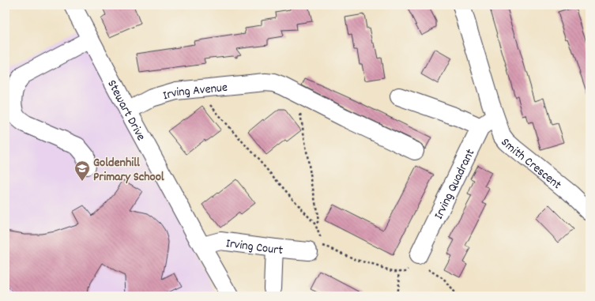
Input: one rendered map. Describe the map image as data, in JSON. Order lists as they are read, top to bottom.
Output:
{
  "streets": {
    "street": [
      "Irving Avenue",
      "Stewart Drive",
      "Smith Crescent",
      "Irving Quadrant",
      "Irving Court"
    ]
  },
  "crossings": [
    ["Irving Avenue", "Stewart Drive"],
    ["Stewart Drive", "Irving Court"]
  ],
  "places": {
    "school or university": ["Goldenhill Primary School"]
  }
}
